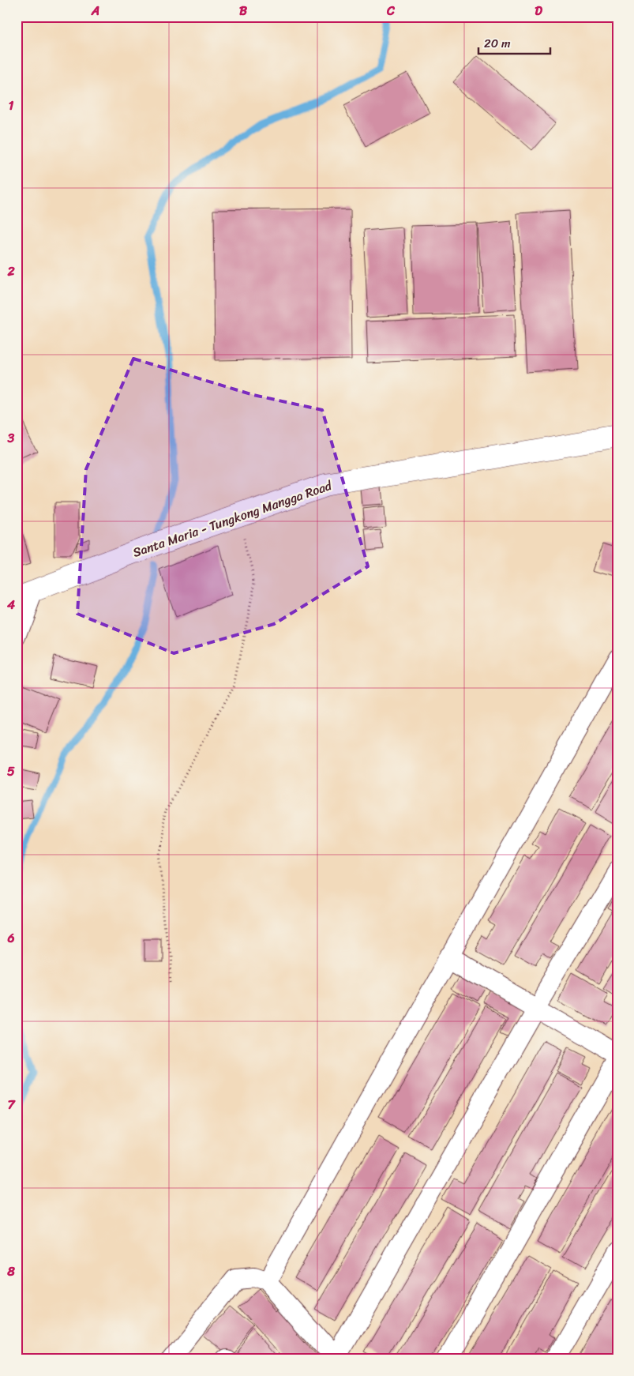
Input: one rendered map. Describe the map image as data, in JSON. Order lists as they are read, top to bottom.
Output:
{
  "streets": {
    "main road": ["Santa Maria - Tungkong Mangga Road"]
  },
  "scale_bar": "20 m",
  "grid": {
    "columns": [
      "A",
      "B",
      "C",
      "D"
    ],
    "rows": [
      "1",
      "2",
      "3",
      "4",
      "5",
      "6",
      "7",
      "8"
    ]
  }
}
